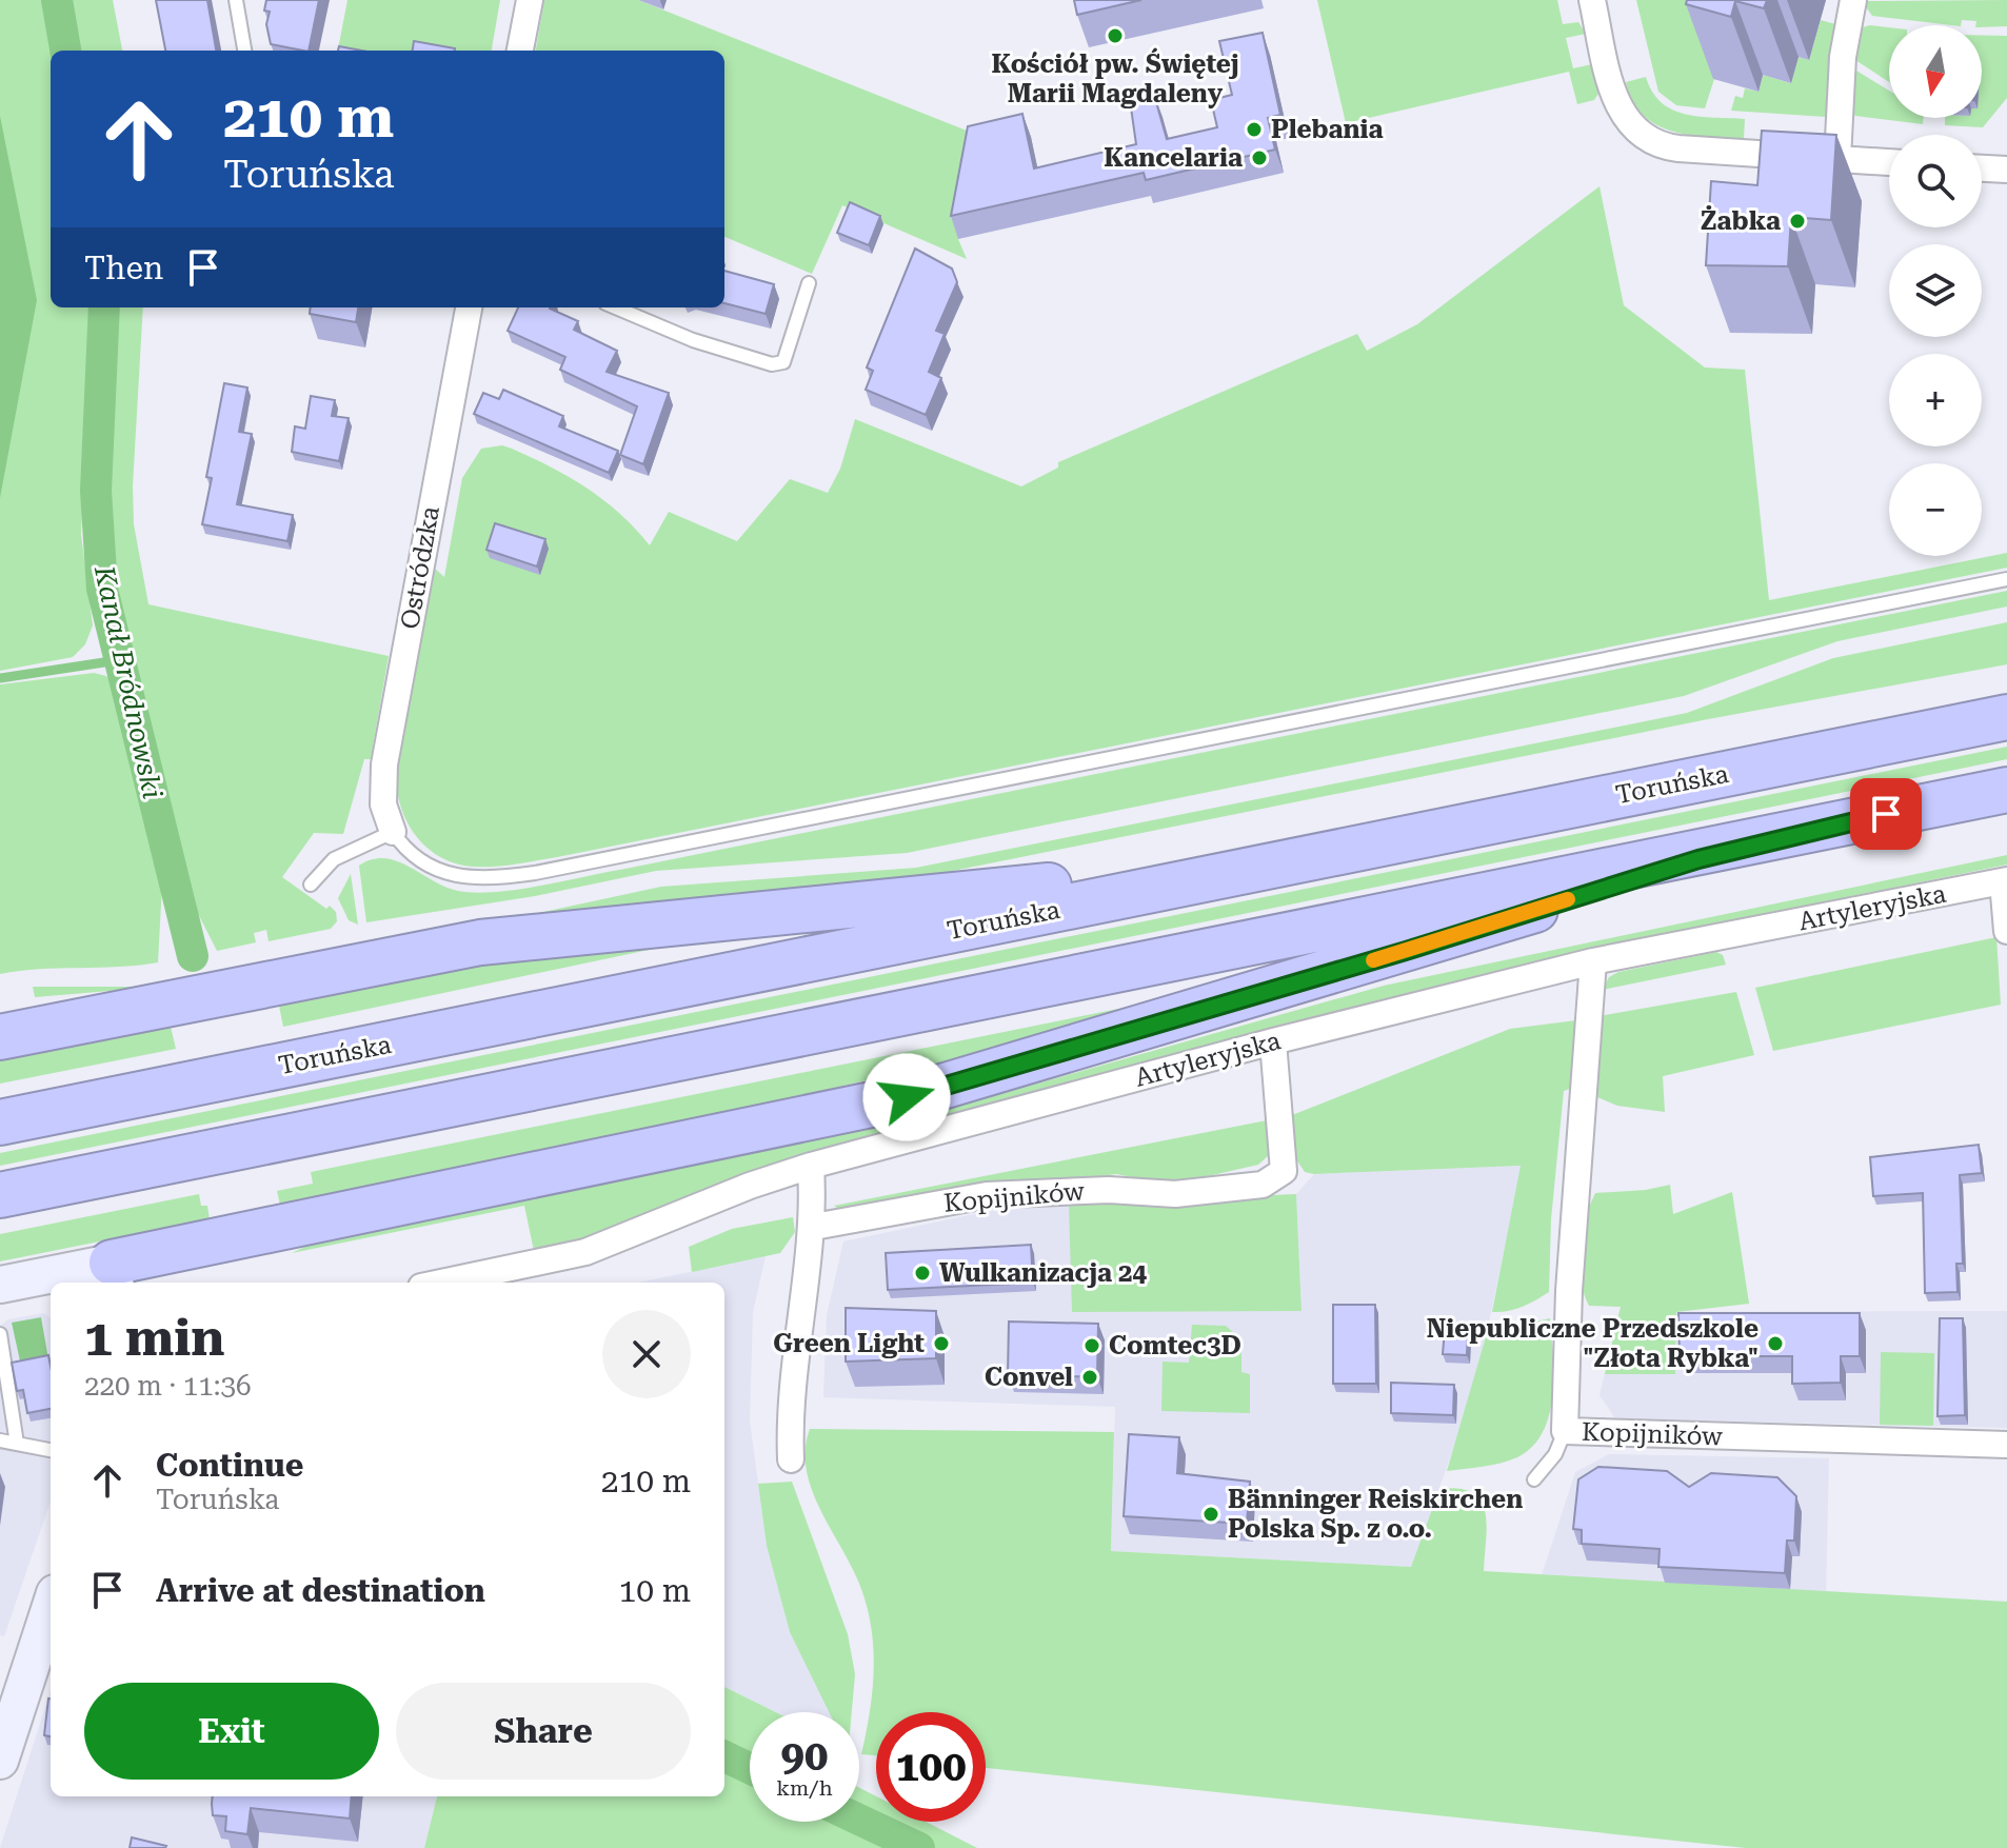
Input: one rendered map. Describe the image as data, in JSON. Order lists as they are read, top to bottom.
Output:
{
  "streets": {
    "highway": ["Toruńska"],
    "street": ["Ostródzka", "Artyleryjska", "Kopijników"]
  },
  "crossings": [
    ["Artyleryjska", "Kopijników"]
  ],
  "water": ["Kanał Bródnowski"],
  "places": [
    "Kościół pw. Świętej Marii Magdaleny",
    "Plebania",
    "Kancelaria",
    "Żabka",
    "Wulkanizacja 24",
    "Green Light",
    "Niepubliczne Przedszkole \"Złota Rybka\"",
    "Comtec3D",
    "Convel",
    "Bänninger Reiskirchen Polska Sp. z o.o."
  ],
  "north": "bottom",
  "page": {
    "map_buttons": ["+", "−"],
    "turn": ["210 m", "Toruńska"],
    "then": "Then",
    "heading": ["1 min", "220 m · 11:36"],
    "list": [
      {
        "name": "Continue",
        "note": "Toruńska",
        "value": "210 m"
      },
      {
        "name": "Arrive at destination",
        "value": "10 m"
      }
    ],
    "buttons": ["Exit", "Share"],
    "speed": "90 km/h",
    "limit": "100"
  }
}
